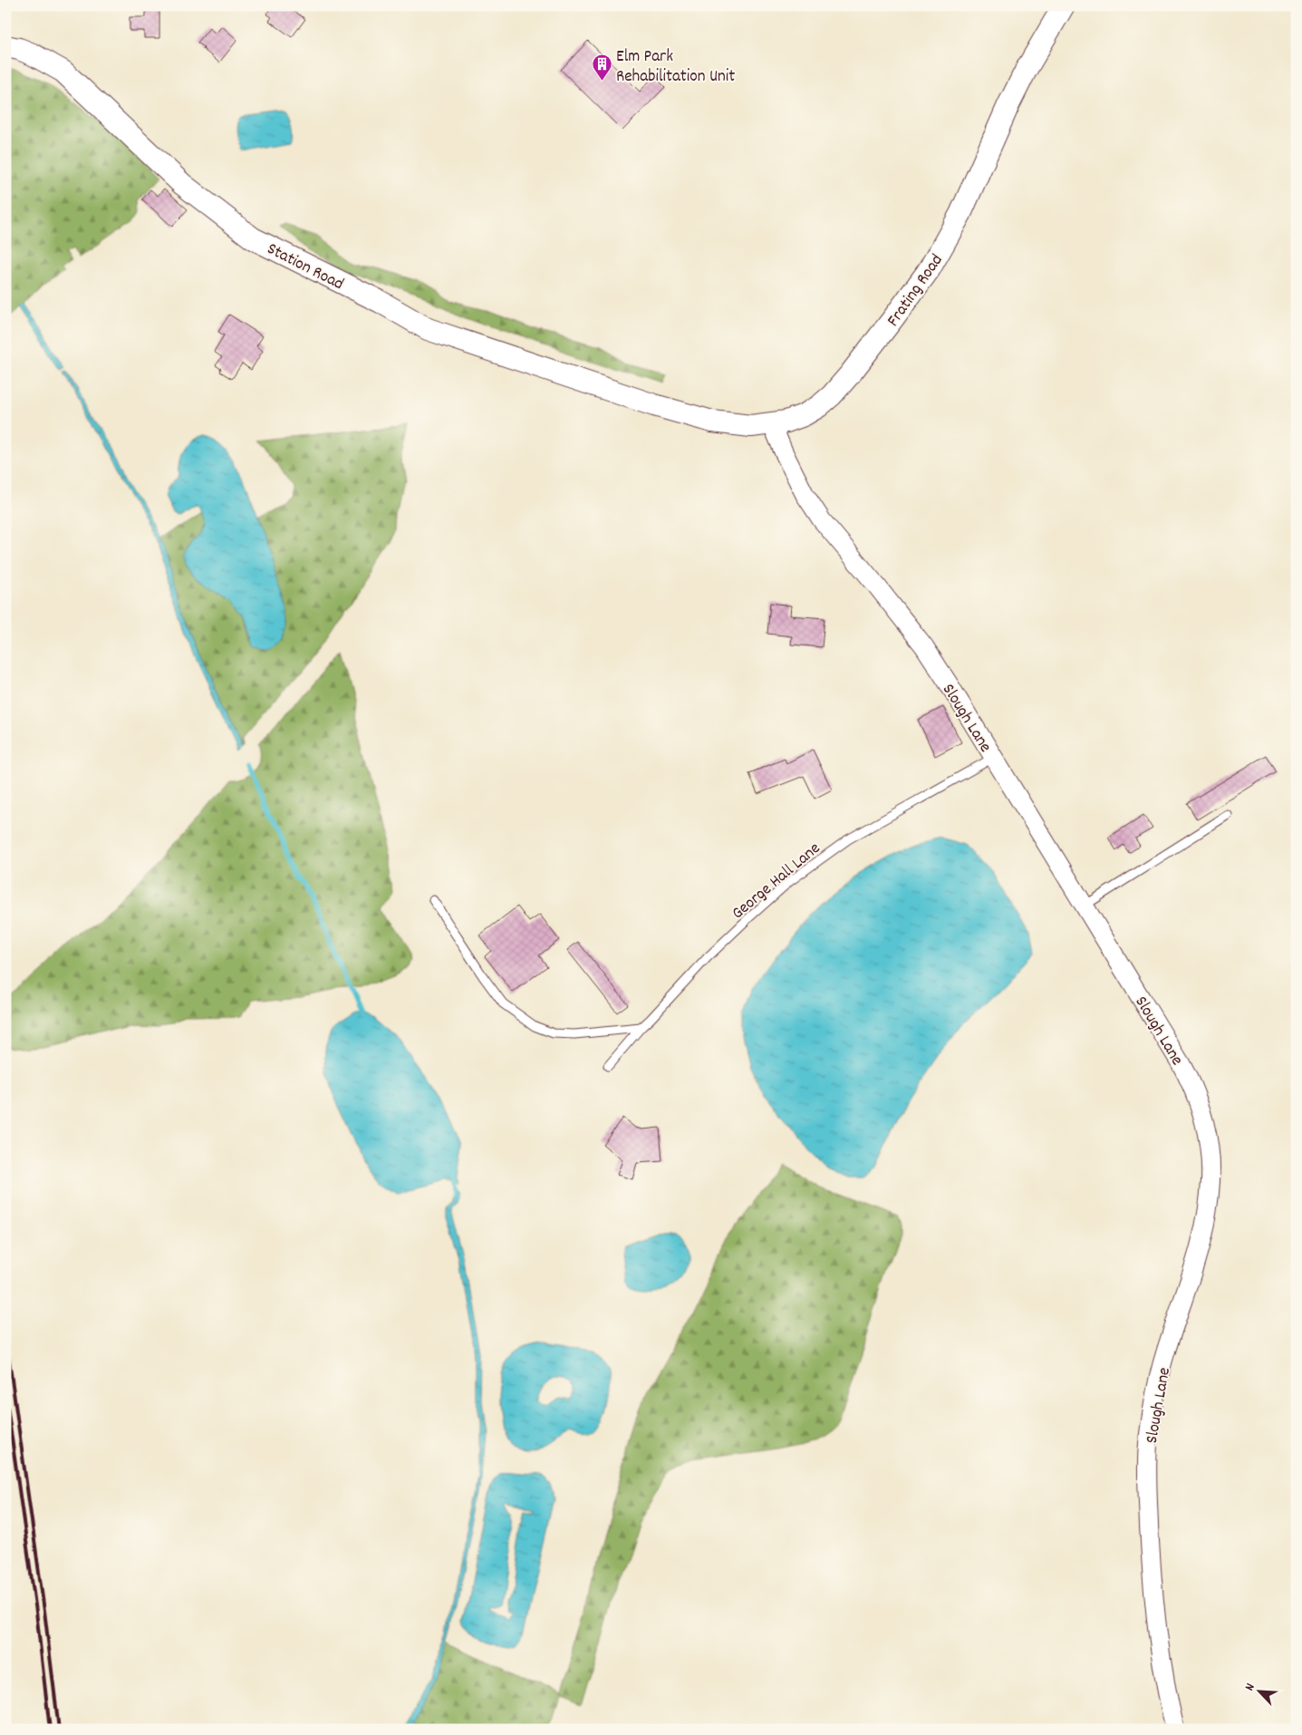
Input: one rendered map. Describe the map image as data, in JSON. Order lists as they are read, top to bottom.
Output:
{
  "streets": {
    "main road": ["Station Road", "Frating Road"],
    "street": ["Slough Lane"],
    "lane": ["George Hall Lane"]
  },
  "crossings": [
    ["Station Road", "Frating Road"],
    ["Frating Road", "Slough Lane"],
    ["Slough Lane", "George Hall Lane"]
  ],
  "places": {
    "building": ["Elm Park Rehabilitation Unit"]
  },
  "north": "top left"
}
